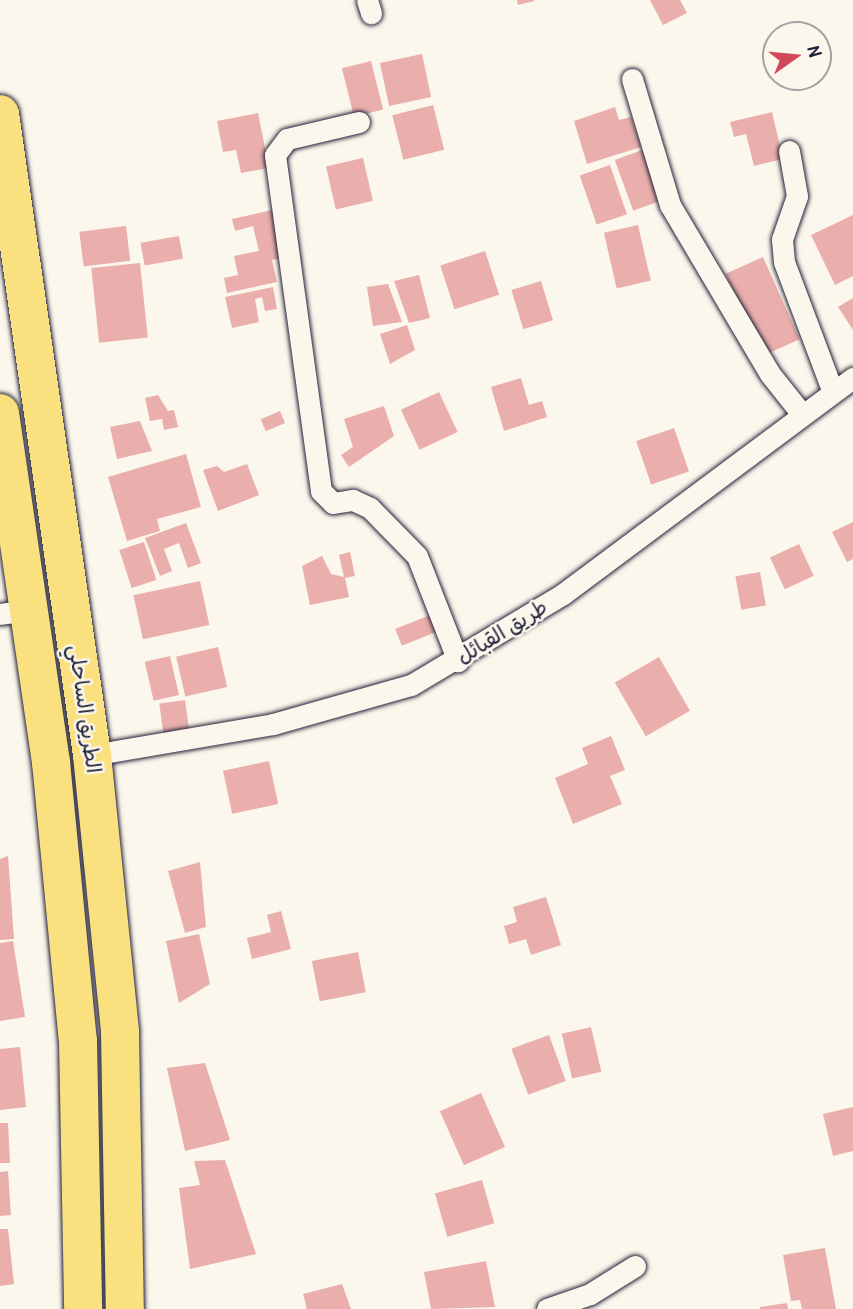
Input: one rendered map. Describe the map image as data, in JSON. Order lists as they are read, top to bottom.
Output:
{
  "streets": {
    "highway": ["الطريق الساحلي"],
    "street": ["طريق القبائل"]
  },
  "crossings": [
    ["طريق القبائل", "الطريق الساحلي"]
  ],
  "north": "right"
}
